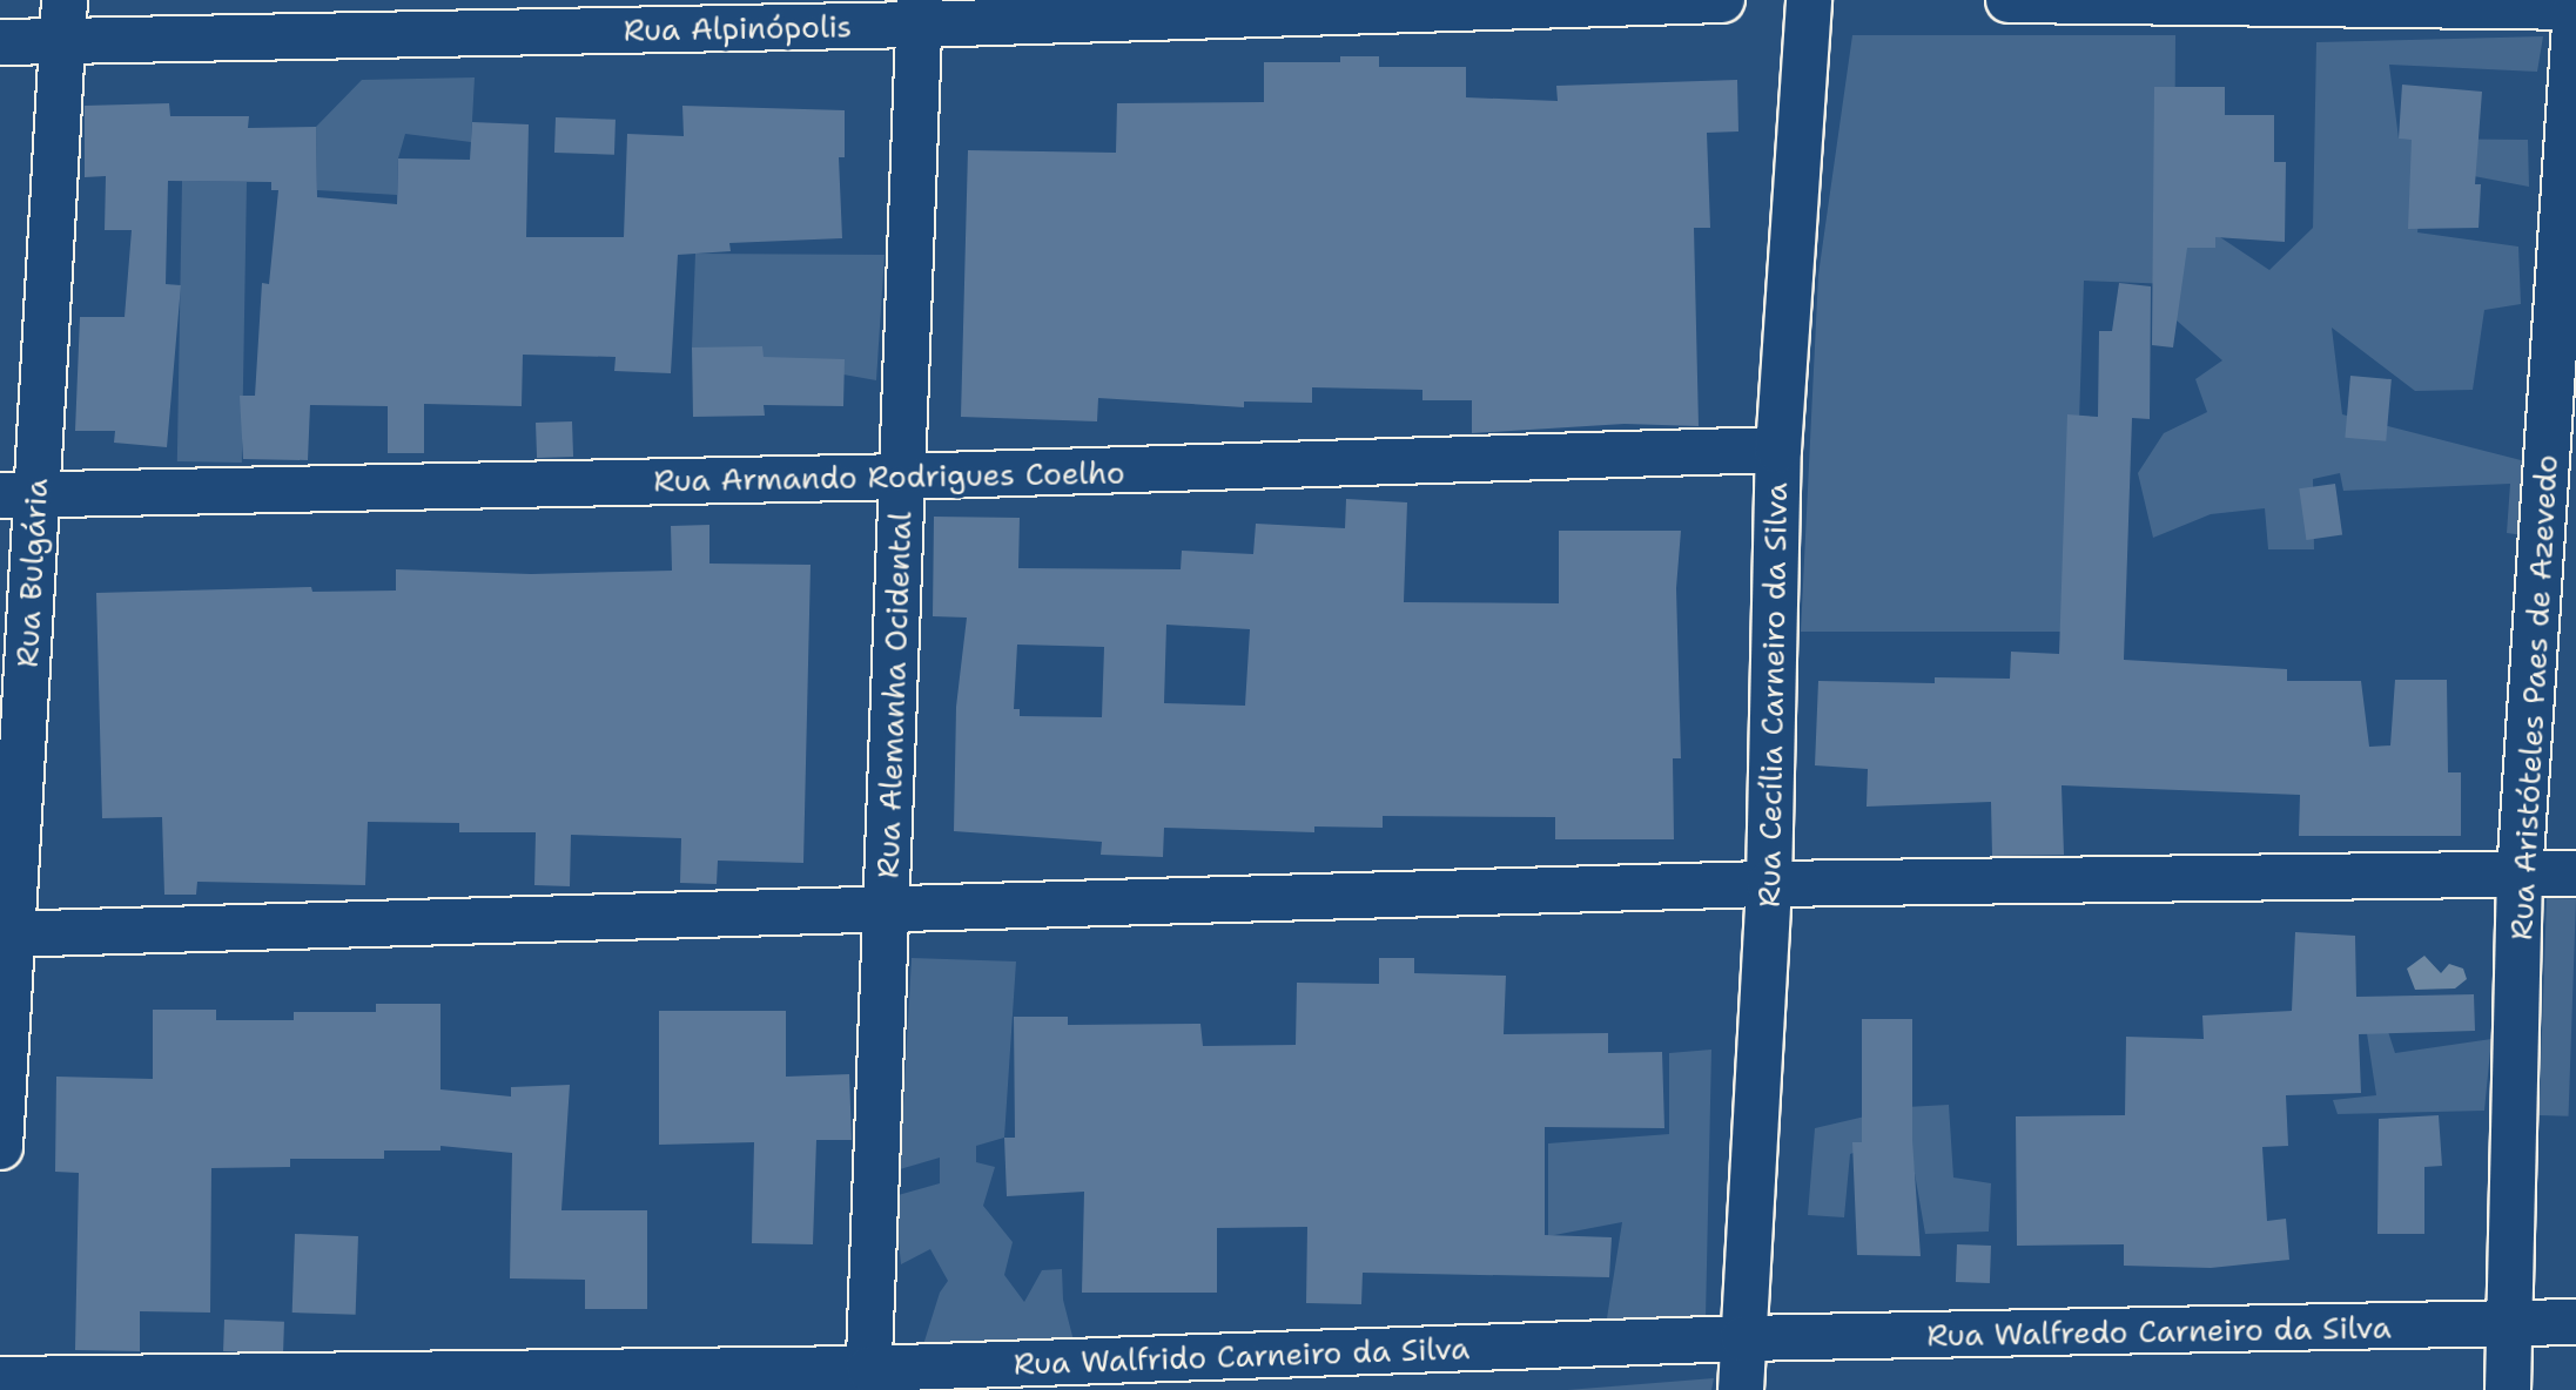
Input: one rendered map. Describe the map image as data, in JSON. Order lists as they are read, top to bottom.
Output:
{
  "streets": {
    "street": [
      "Rua Alpinópolis",
      "Rua Armando Rodrigues Coelho",
      "Rua Bulgária",
      "Rua Alemanha Ocidental",
      "Rua Cecília Carneiro da Silva",
      "Rua Aristóteles Paes de Azevedo",
      "Rua Walfredo Carneiro da Silva",
      "Rua Walfrido Carneiro da Silva"
    ]
  },
  "crossings": [
    ["Rua Alpinópolis", "Rua Bulgária"],
    ["Rua Alpinópolis", "Rua Alemanha Ocidental"],
    ["Rua Armando Rodrigues Coelho", "Rua Bulgária"],
    ["Rua Armando Rodrigues Coelho", "Rua Alemanha Ocidental"],
    ["Rua Armando Rodrigues Coelho", "Rua Cecília Carneiro da Silva"],
    ["Rua Alemanha Ocidental", "Rua Walfrido Carneiro da Silva"],
    ["Rua Cecília Carneiro da Silva", "Rua Walfredo Carneiro da Silva"],
    ["Rua Cecília Carneiro da Silva", "Rua Walfrido Carneiro da Silva"],
    ["Rua Aristóteles Paes de Azevedo", "Rua Walfredo Carneiro da Silva"],
    ["Rua Walfredo Carneiro da Silva", "Rua Walfrido Carneiro da Silva"]
  ]
}
